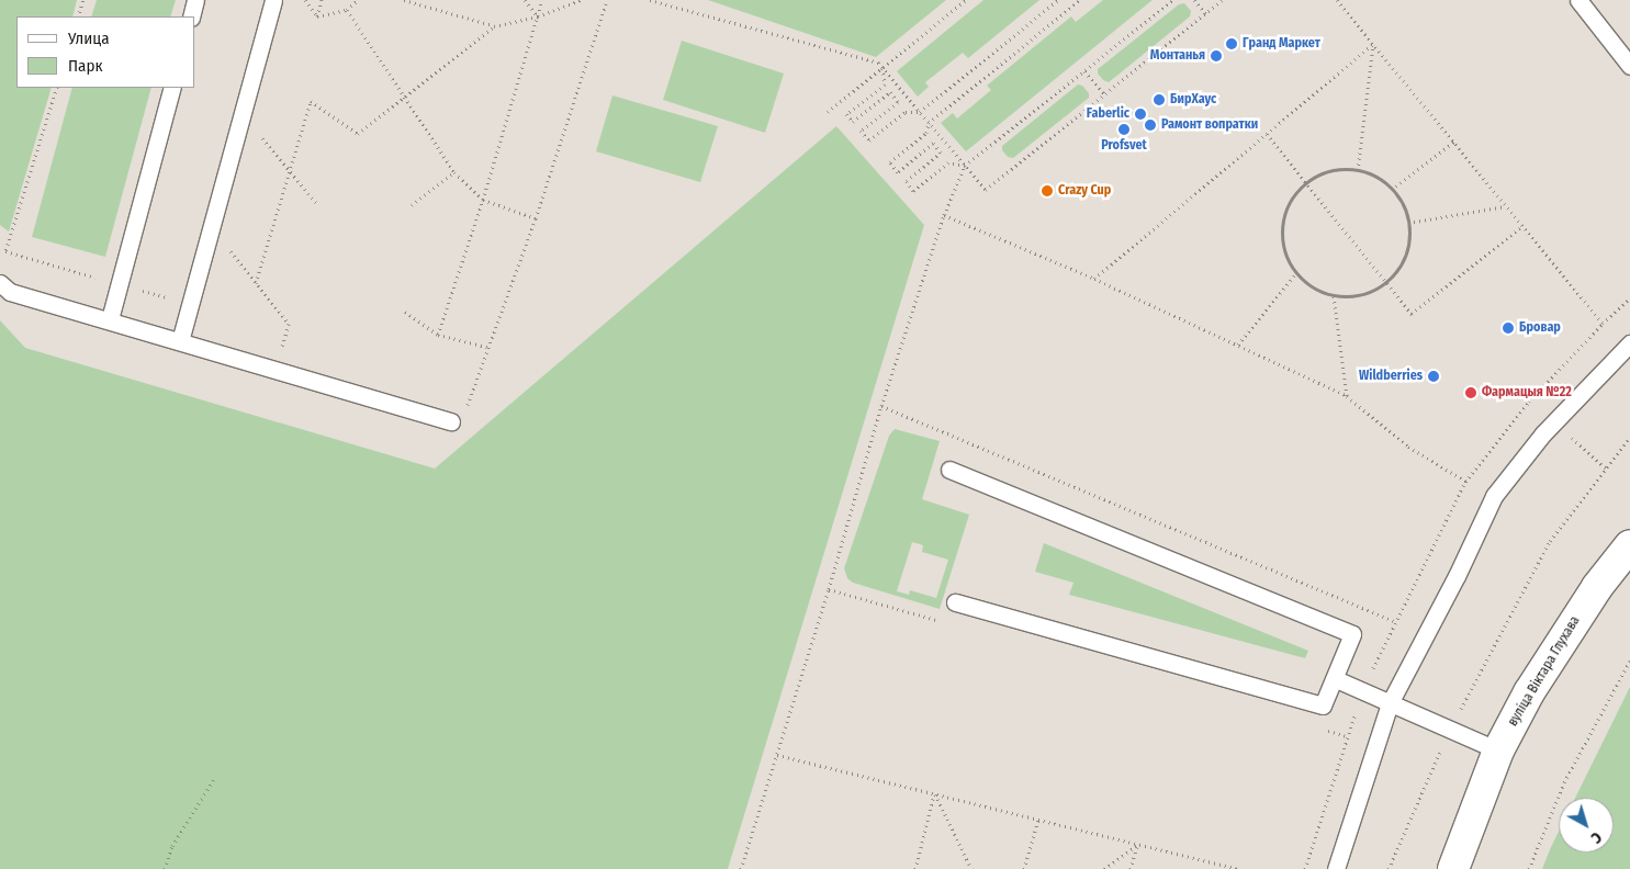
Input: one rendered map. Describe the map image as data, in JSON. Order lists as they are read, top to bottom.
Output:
{
  "streets": {
    "street": ["вуліца Віктара Глухава"]
  },
  "places": [
    "Гранд Маркет",
    "Монтанья",
    "БирХаус",
    "Faberlic",
    "Рамонт вопратки",
    "Profsvet",
    "Crazy Cup",
    "Бровар",
    "Wildberries",
    "Фармацыя №22"
  ],
  "legend": ["Улица", "Парк"],
  "north": "bottom right"
}
